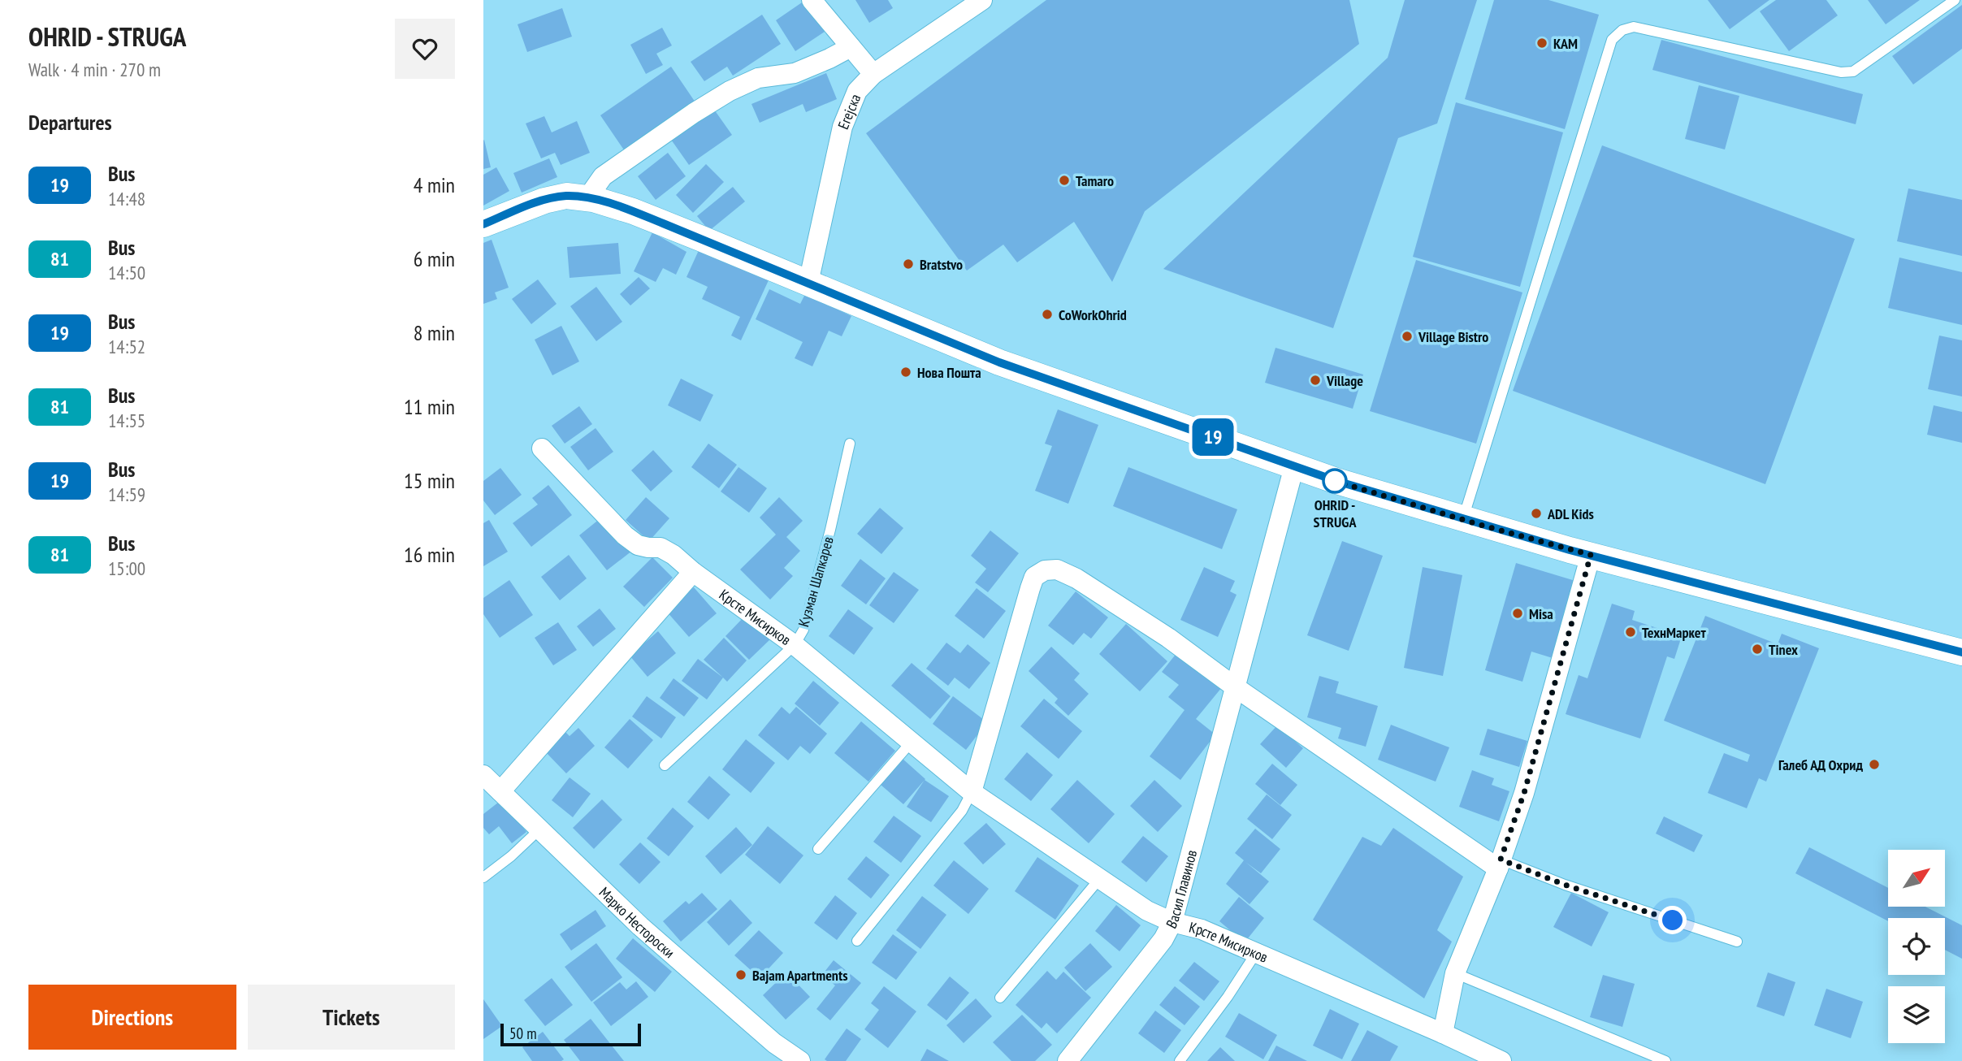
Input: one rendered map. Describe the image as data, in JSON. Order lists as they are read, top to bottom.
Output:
{
  "streets": {
    "street": [
      "Егејска",
      "Крсте Мисирков",
      "Васил Главинов",
      "Марко Нестороски"
    ],
    "lane": ["Кузман Шапкарев"]
  },
  "crossings": [
    ["Кузман Шапкарев", "Крсте Мисирков"],
    ["Крсте Мисирков", "Васил Главинов"]
  ],
  "places": [
    "KAM",
    "Tamaro",
    "Bratstvo",
    "CoWorkOhrid",
    "Village Bistro",
    "Нова Пошта",
    "Village",
    "OHRID - STRUGA",
    "ADL Kids",
    "Misa",
    "ТехнМаркет",
    "Tinex",
    "Галеб АД Охрид",
    "Bajam Apartments"
  ],
  "lines": ["bus line 19"],
  "scale_bar": "50 m",
  "north": "top right",
  "page": {
    "heading": [
      ["OHRID - STRUGA", "Walk · 4 min · 270 m"],
      "Departures"
    ],
    "on_map": "19",
    "list": [
      {
        "mark": "19",
        "name": "Bus",
        "note": "14:48",
        "value": "4 min"
      },
      {
        "mark": "81",
        "name": "Bus",
        "note": "14:50",
        "value": "6 min"
      },
      {
        "mark": "19",
        "name": "Bus",
        "note": "14:52",
        "value": "8 min"
      },
      {
        "mark": "81",
        "name": "Bus",
        "note": "14:55",
        "value": "11 min"
      },
      {
        "mark": "19",
        "name": "Bus",
        "note": "14:59",
        "value": "15 min"
      },
      {
        "mark": "81",
        "name": "Bus",
        "note": "15:00",
        "value": "16 min"
      }
    ],
    "buttons": ["Directions", "Tickets"],
    "scale": "50 m"
  }
}
